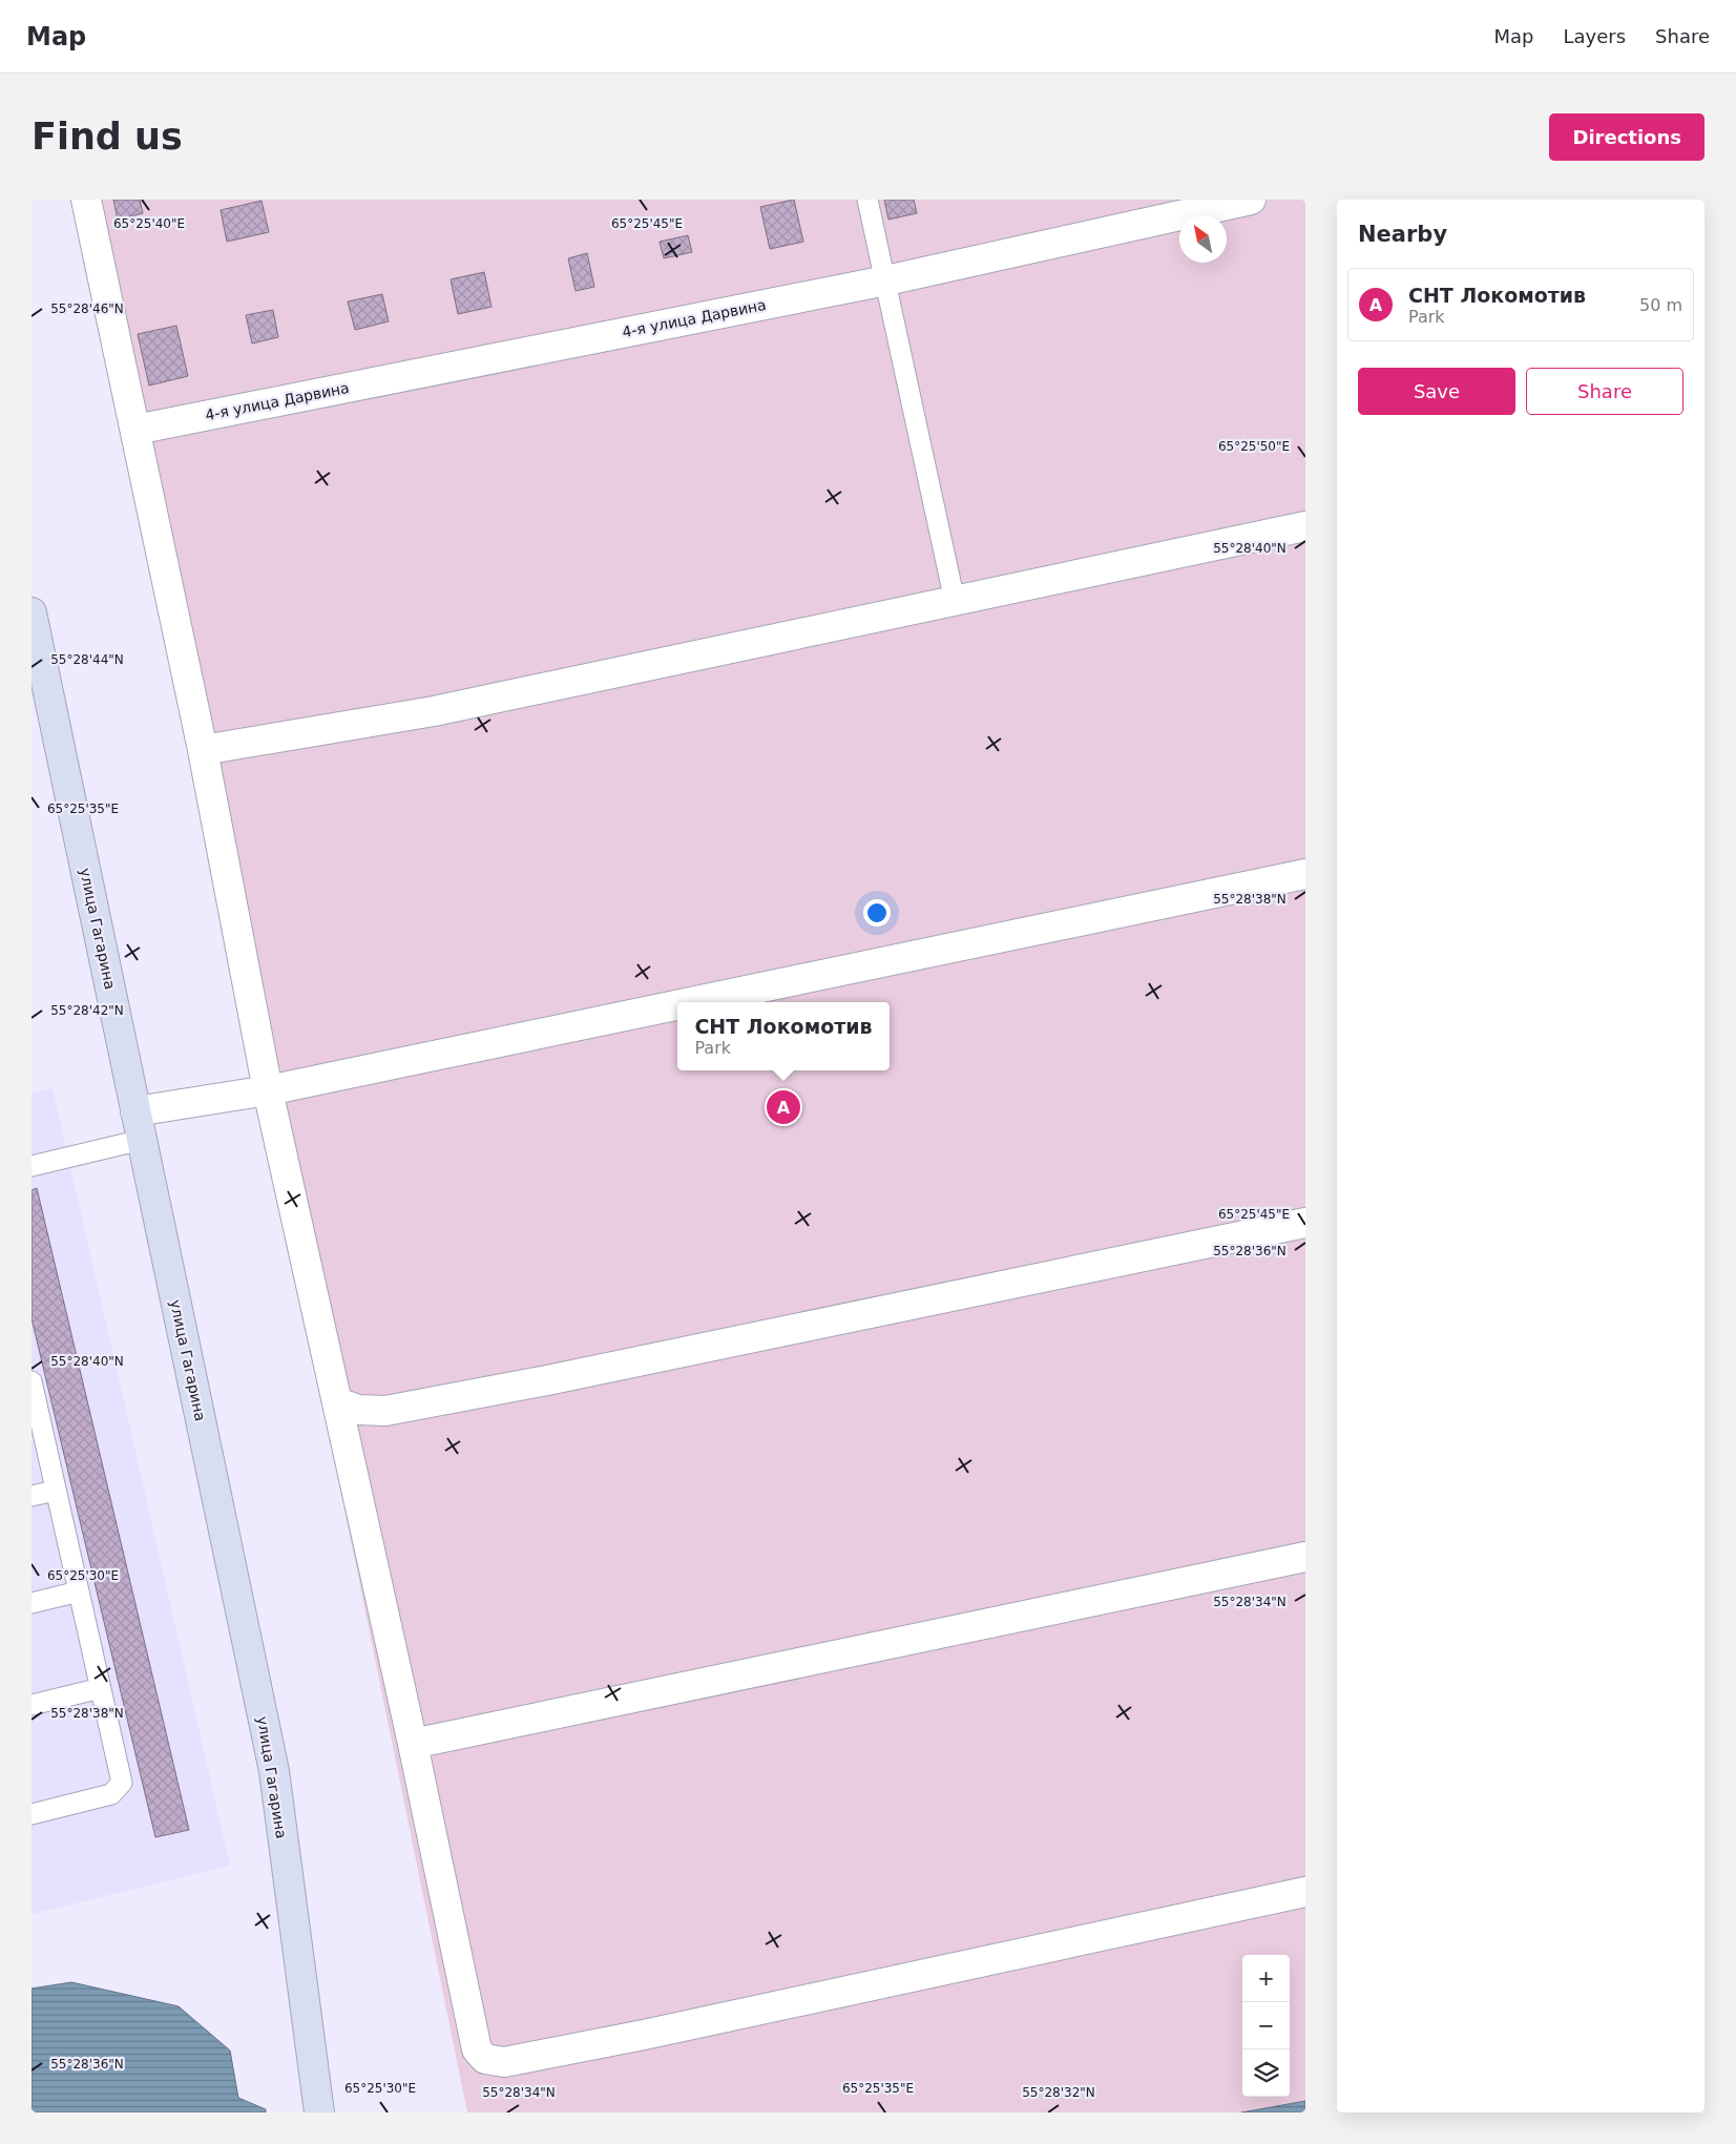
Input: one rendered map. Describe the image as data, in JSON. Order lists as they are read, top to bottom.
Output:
{
  "streets": {
    "main road": ["улица Гагарина"],
    "street": ["4-я улица Дарвина"]
  },
  "north": "top left",
  "page": {
    "header": "Map",
    "nav": ["Map", "Layers", "Share"],
    "buttons": [
      "Directions",
      ["Save", "Share"]
    ],
    "title": "Find us",
    "heading": "Nearby",
    "list": [
      {
        "mark": "A",
        "name": "СНТ Локомотив",
        "note": "Park",
        "value": "50 m"
      }
    ],
    "popup": ["СНТ Локомотив", "Park"],
    "pins": "A",
    "map_buttons": ["+", "−"]
  },
  "coordinates": [
    "65°25'40\"E",
    "65°25'45\"E",
    "55°28'46\"N",
    "65°25'50\"E",
    "55°28'40\"N",
    "55°28'44\"N",
    "65°25'35\"E",
    "55°28'38\"N",
    "55°28'42\"N",
    "55°28'36\"N",
    "65°25'30\"E",
    "55°28'34\"N",
    "55°28'32\"N"
  ]
}
